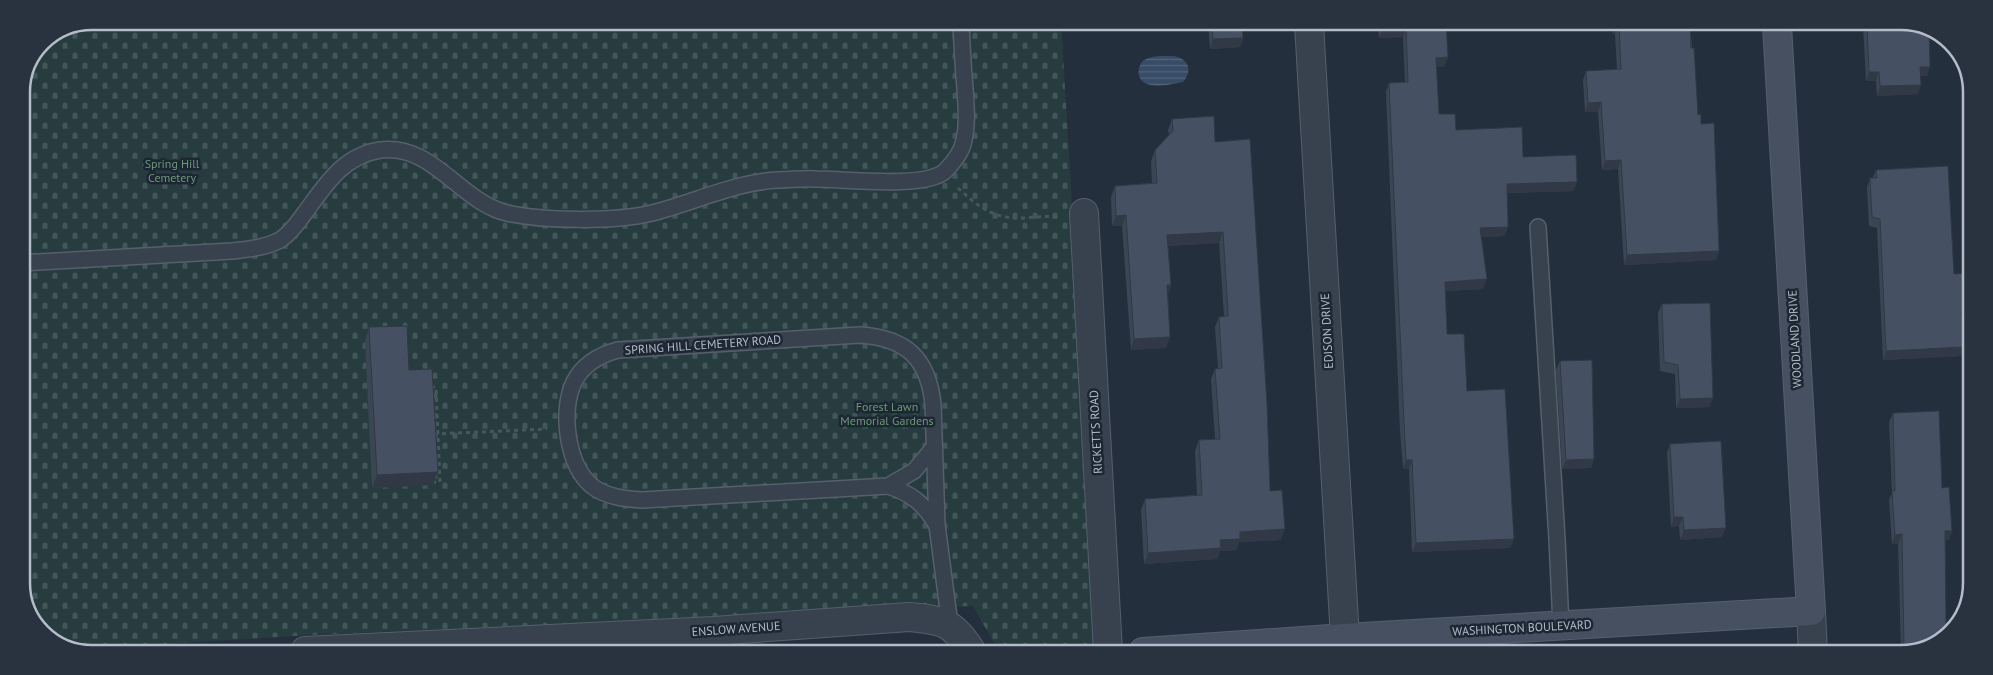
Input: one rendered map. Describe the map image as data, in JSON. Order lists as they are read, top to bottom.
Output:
{
  "streets": {
    "street": [
      "EDISON DRIVE",
      "WOODLAND DRIVE",
      "RICKETTS ROAD",
      "WASHINGTON BOULEVARD",
      "ENSLOW AVENUE"
    ],
    "lane": ["SPRING HILL CEMETERY ROAD"]
  },
  "crossings": [
    ["EDISON DRIVE", "WASHINGTON BOULEVARD"],
    ["WOODLAND DRIVE", "WASHINGTON BOULEVARD"],
    ["SPRING HILL CEMETERY ROAD", "ENSLOW AVENUE"]
  ],
  "parks": ["Spring Hill Cemetery", "Forest Lawn Memorial Gardens"]
}
